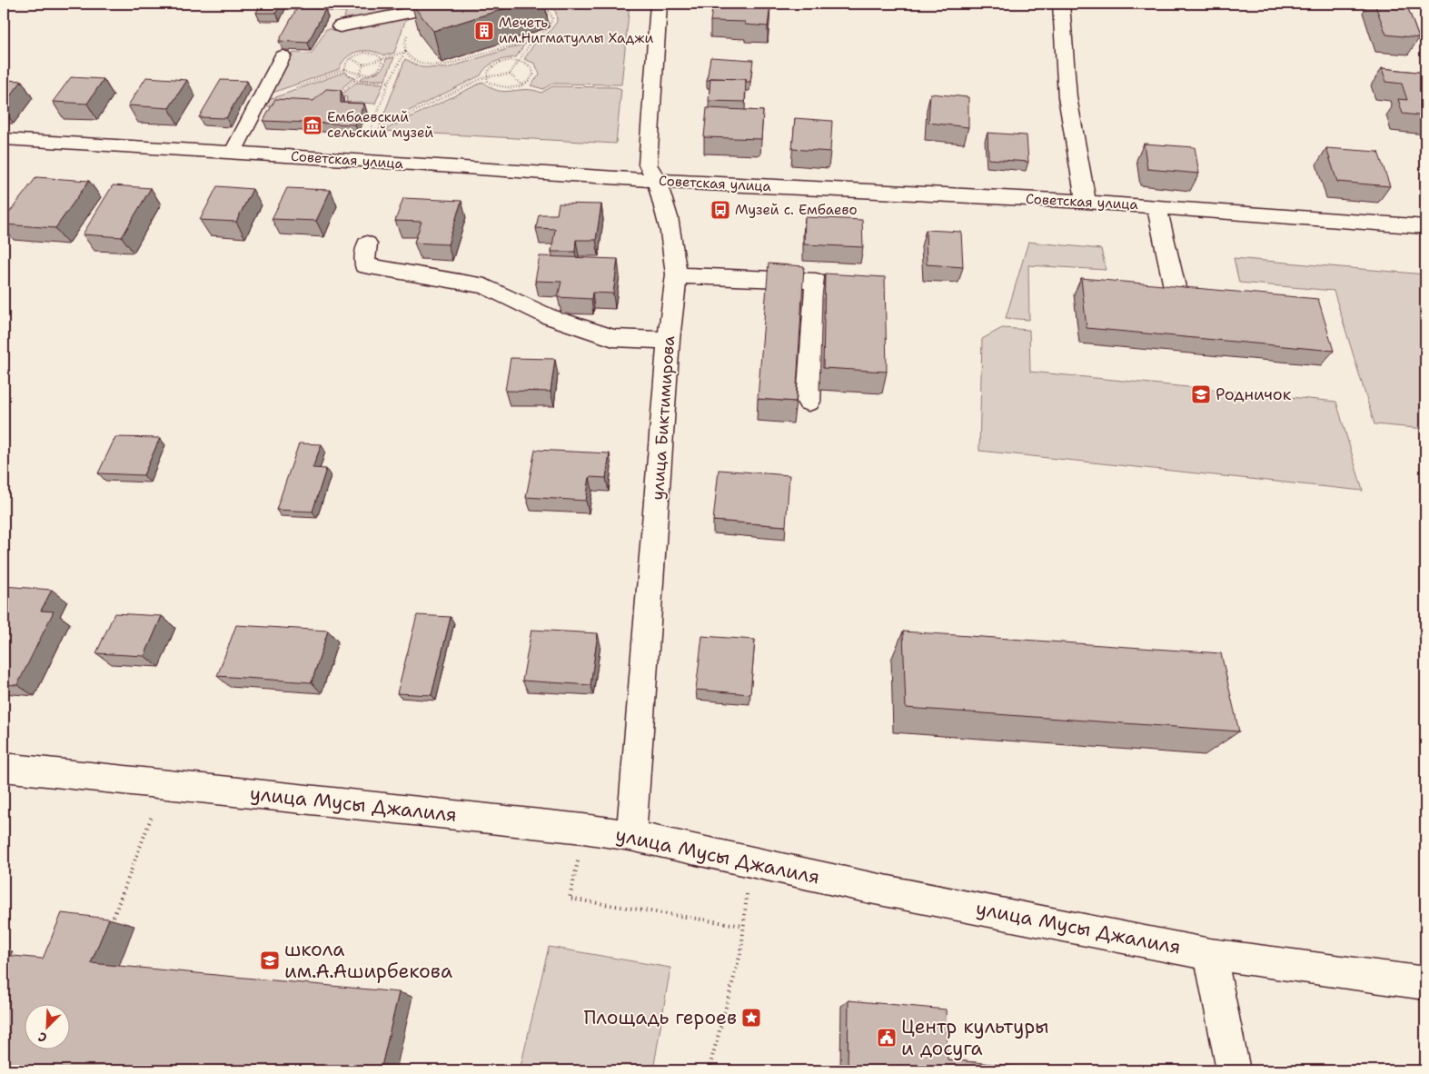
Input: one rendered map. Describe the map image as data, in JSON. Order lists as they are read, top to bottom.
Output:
{
  "streets": {
    "street": ["Советская улица", "улица Биктимирова", "улица Мусы Джалиля"]
  },
  "crossings": [
    ["Советская улица", "улица Биктимирова"],
    ["улица Биктимирова", "улица Мусы Джалиля"]
  ],
  "places": {
    "building": ["Мечеть им.Нигматуллы Хаджи"],
    "museum": ["Ембаевский сельский музей"],
    "bus stop": ["Музей с. Ембаево"],
    "school or university": ["Родничок", "школа им.А.Аширбекова"],
    "place": ["Площадь героев"],
    "public building": ["Центр культуры и досуга"]
  },
  "north": "bottom left"
}
